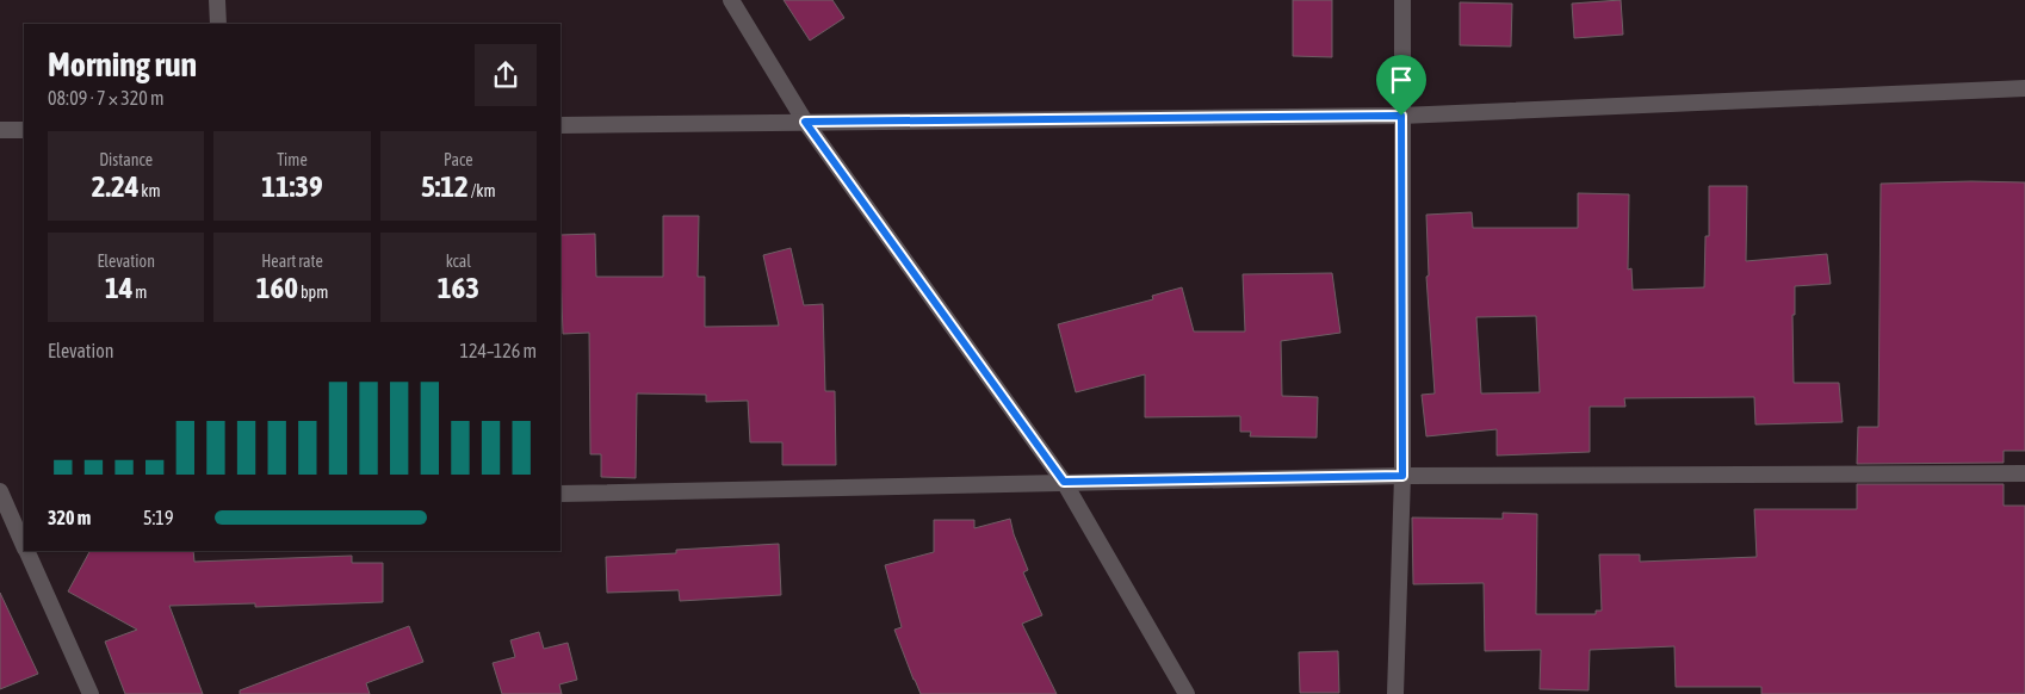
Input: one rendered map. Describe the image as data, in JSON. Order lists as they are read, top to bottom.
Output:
{
  "page": {
    "heading": ["Morning run", "08:09 · 7 × 320 m"],
    "stats": [
      ["Distance", "2.24 km"],
      ["Time", "11:39"],
      ["Pace", "5:12 /km"],
      ["Elevation", "14 m"],
      ["Heart rate", "160 bpm"],
      ["kcal", "163"]
    ],
    "chart": ["Elevation", "124–126 m"],
    "list": [
      {
        "name": "320 m",
        "note": "5:19"
      }
    ]
  }
}
